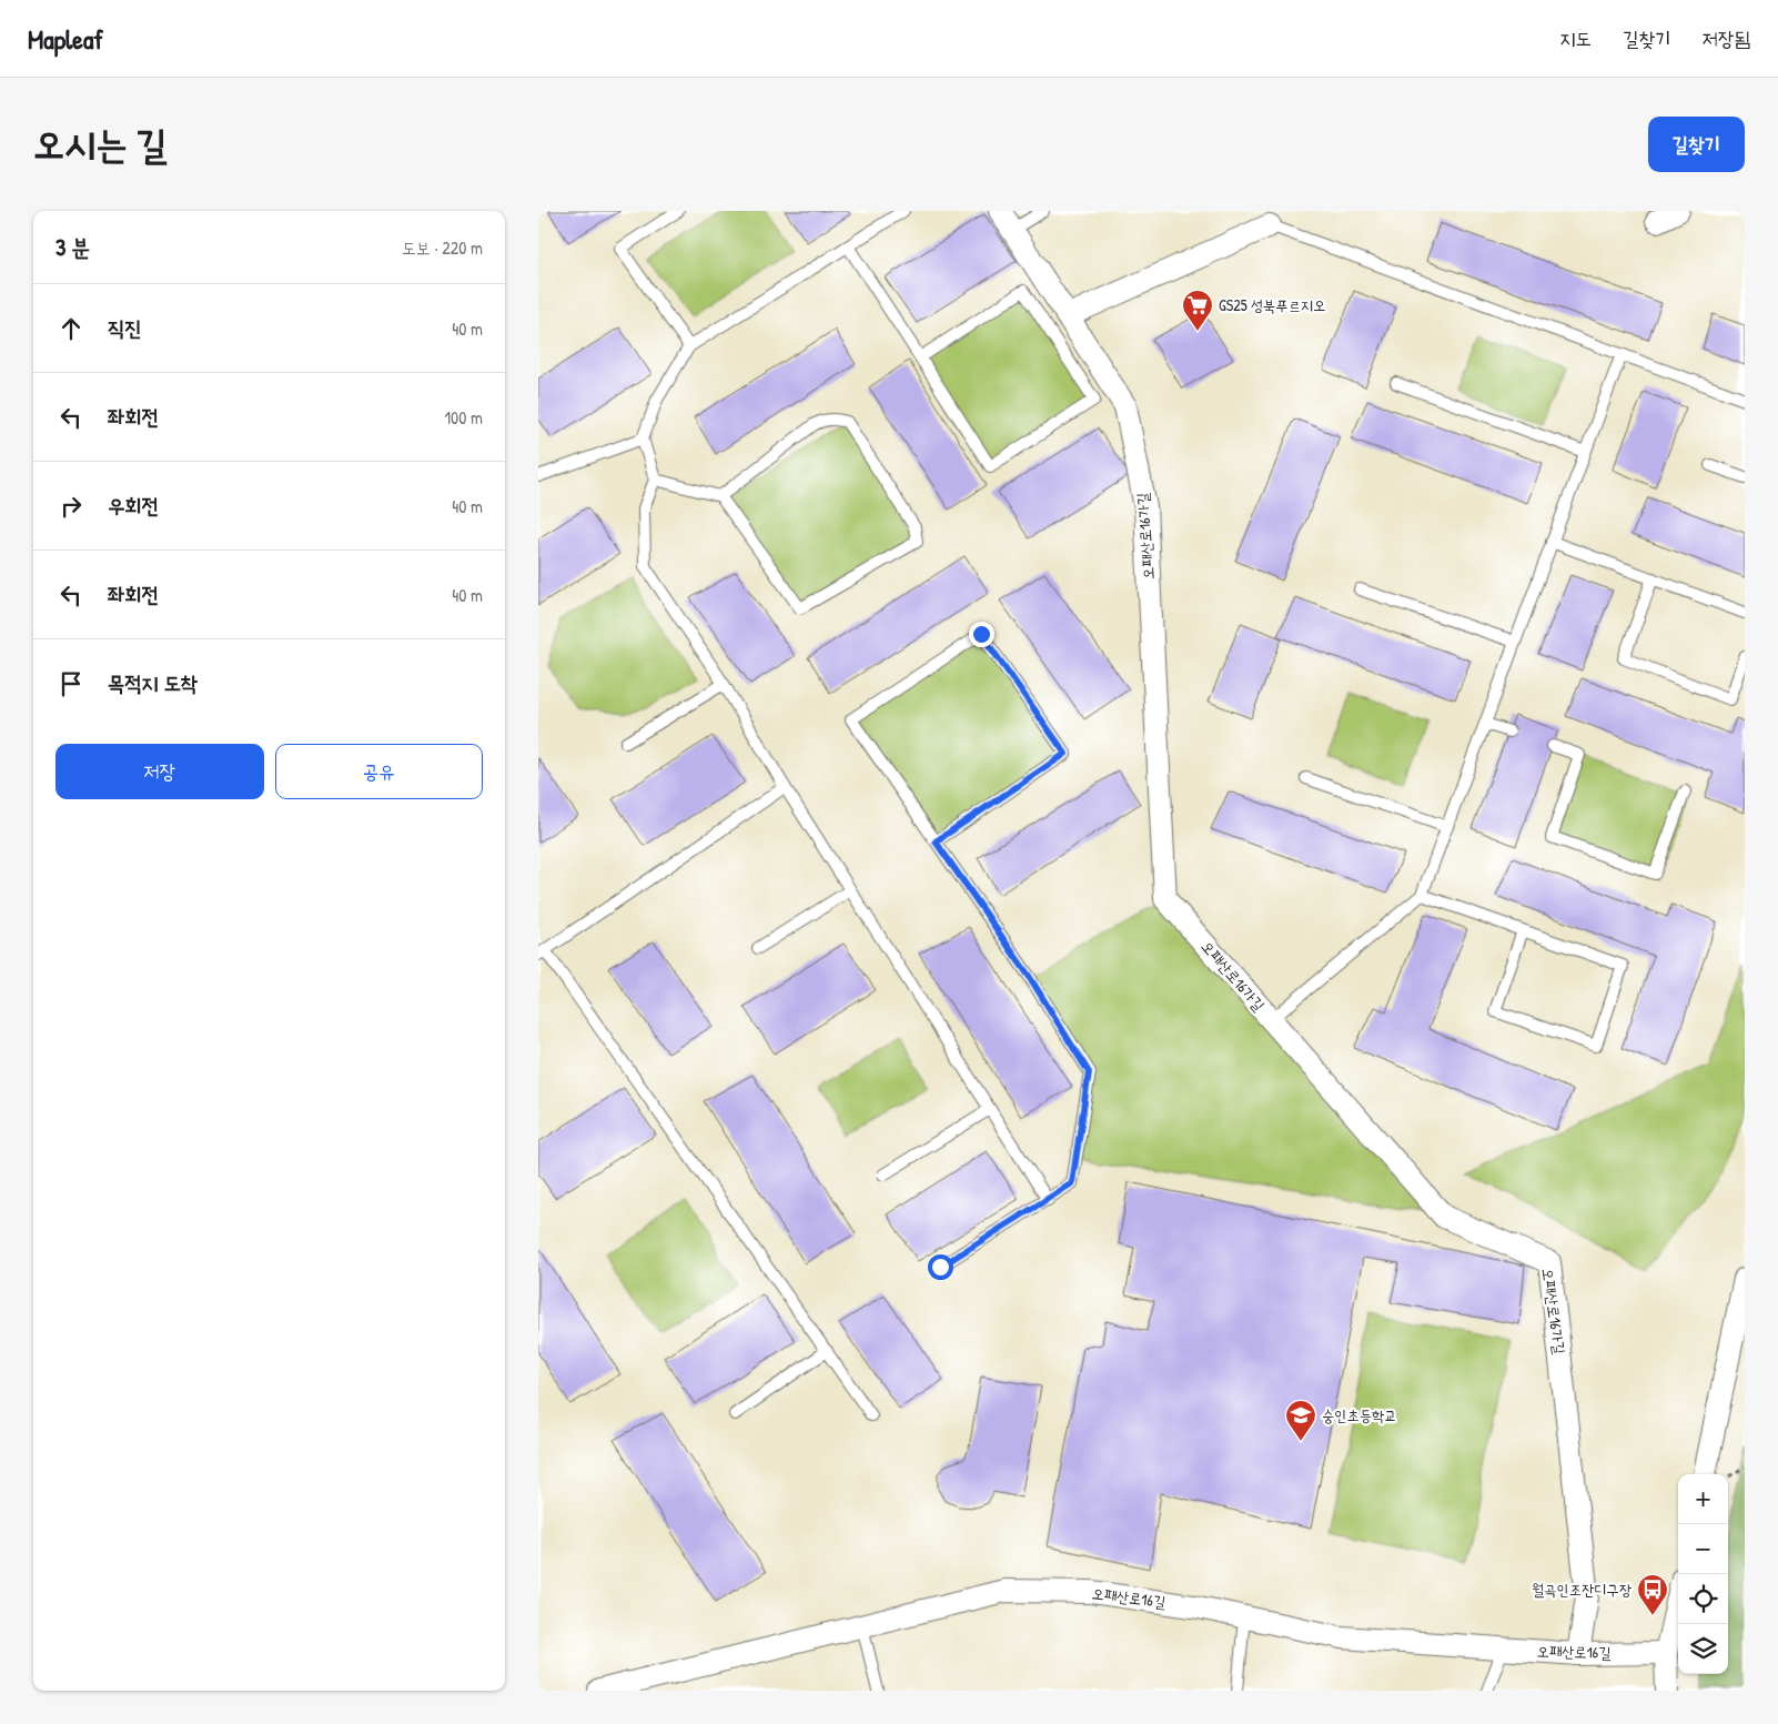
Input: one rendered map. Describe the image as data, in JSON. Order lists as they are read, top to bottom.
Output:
{
  "streets": {
    "street": ["오패산로16가길", "오패산로16길"]
  },
  "crossings": [
    ["오패산로16가길", "오패산로16길"]
  ],
  "places": {
    "supermarket": ["GS25 성북푸르지오"],
    "school or university": ["숭인초등학교"],
    "bus stop": ["월곡인조잔디구장"]
  },
  "page": {
    "header": "Mapleaf",
    "nav": ["지도", "길찾기", "저장됨"],
    "buttons": [
      "길찾기",
      ["저장", "공유"]
    ],
    "title": "오시는 길",
    "heading": ["3 분", "도보 · 220 m"],
    "list": [
      ["직진", "40 m"],
      ["좌회전", "100 m"],
      ["우회전", "40 m"],
      ["좌회전", "40 m"],
      "목적지 도착"
    ],
    "map_buttons": ["+", "−"]
  }
}
